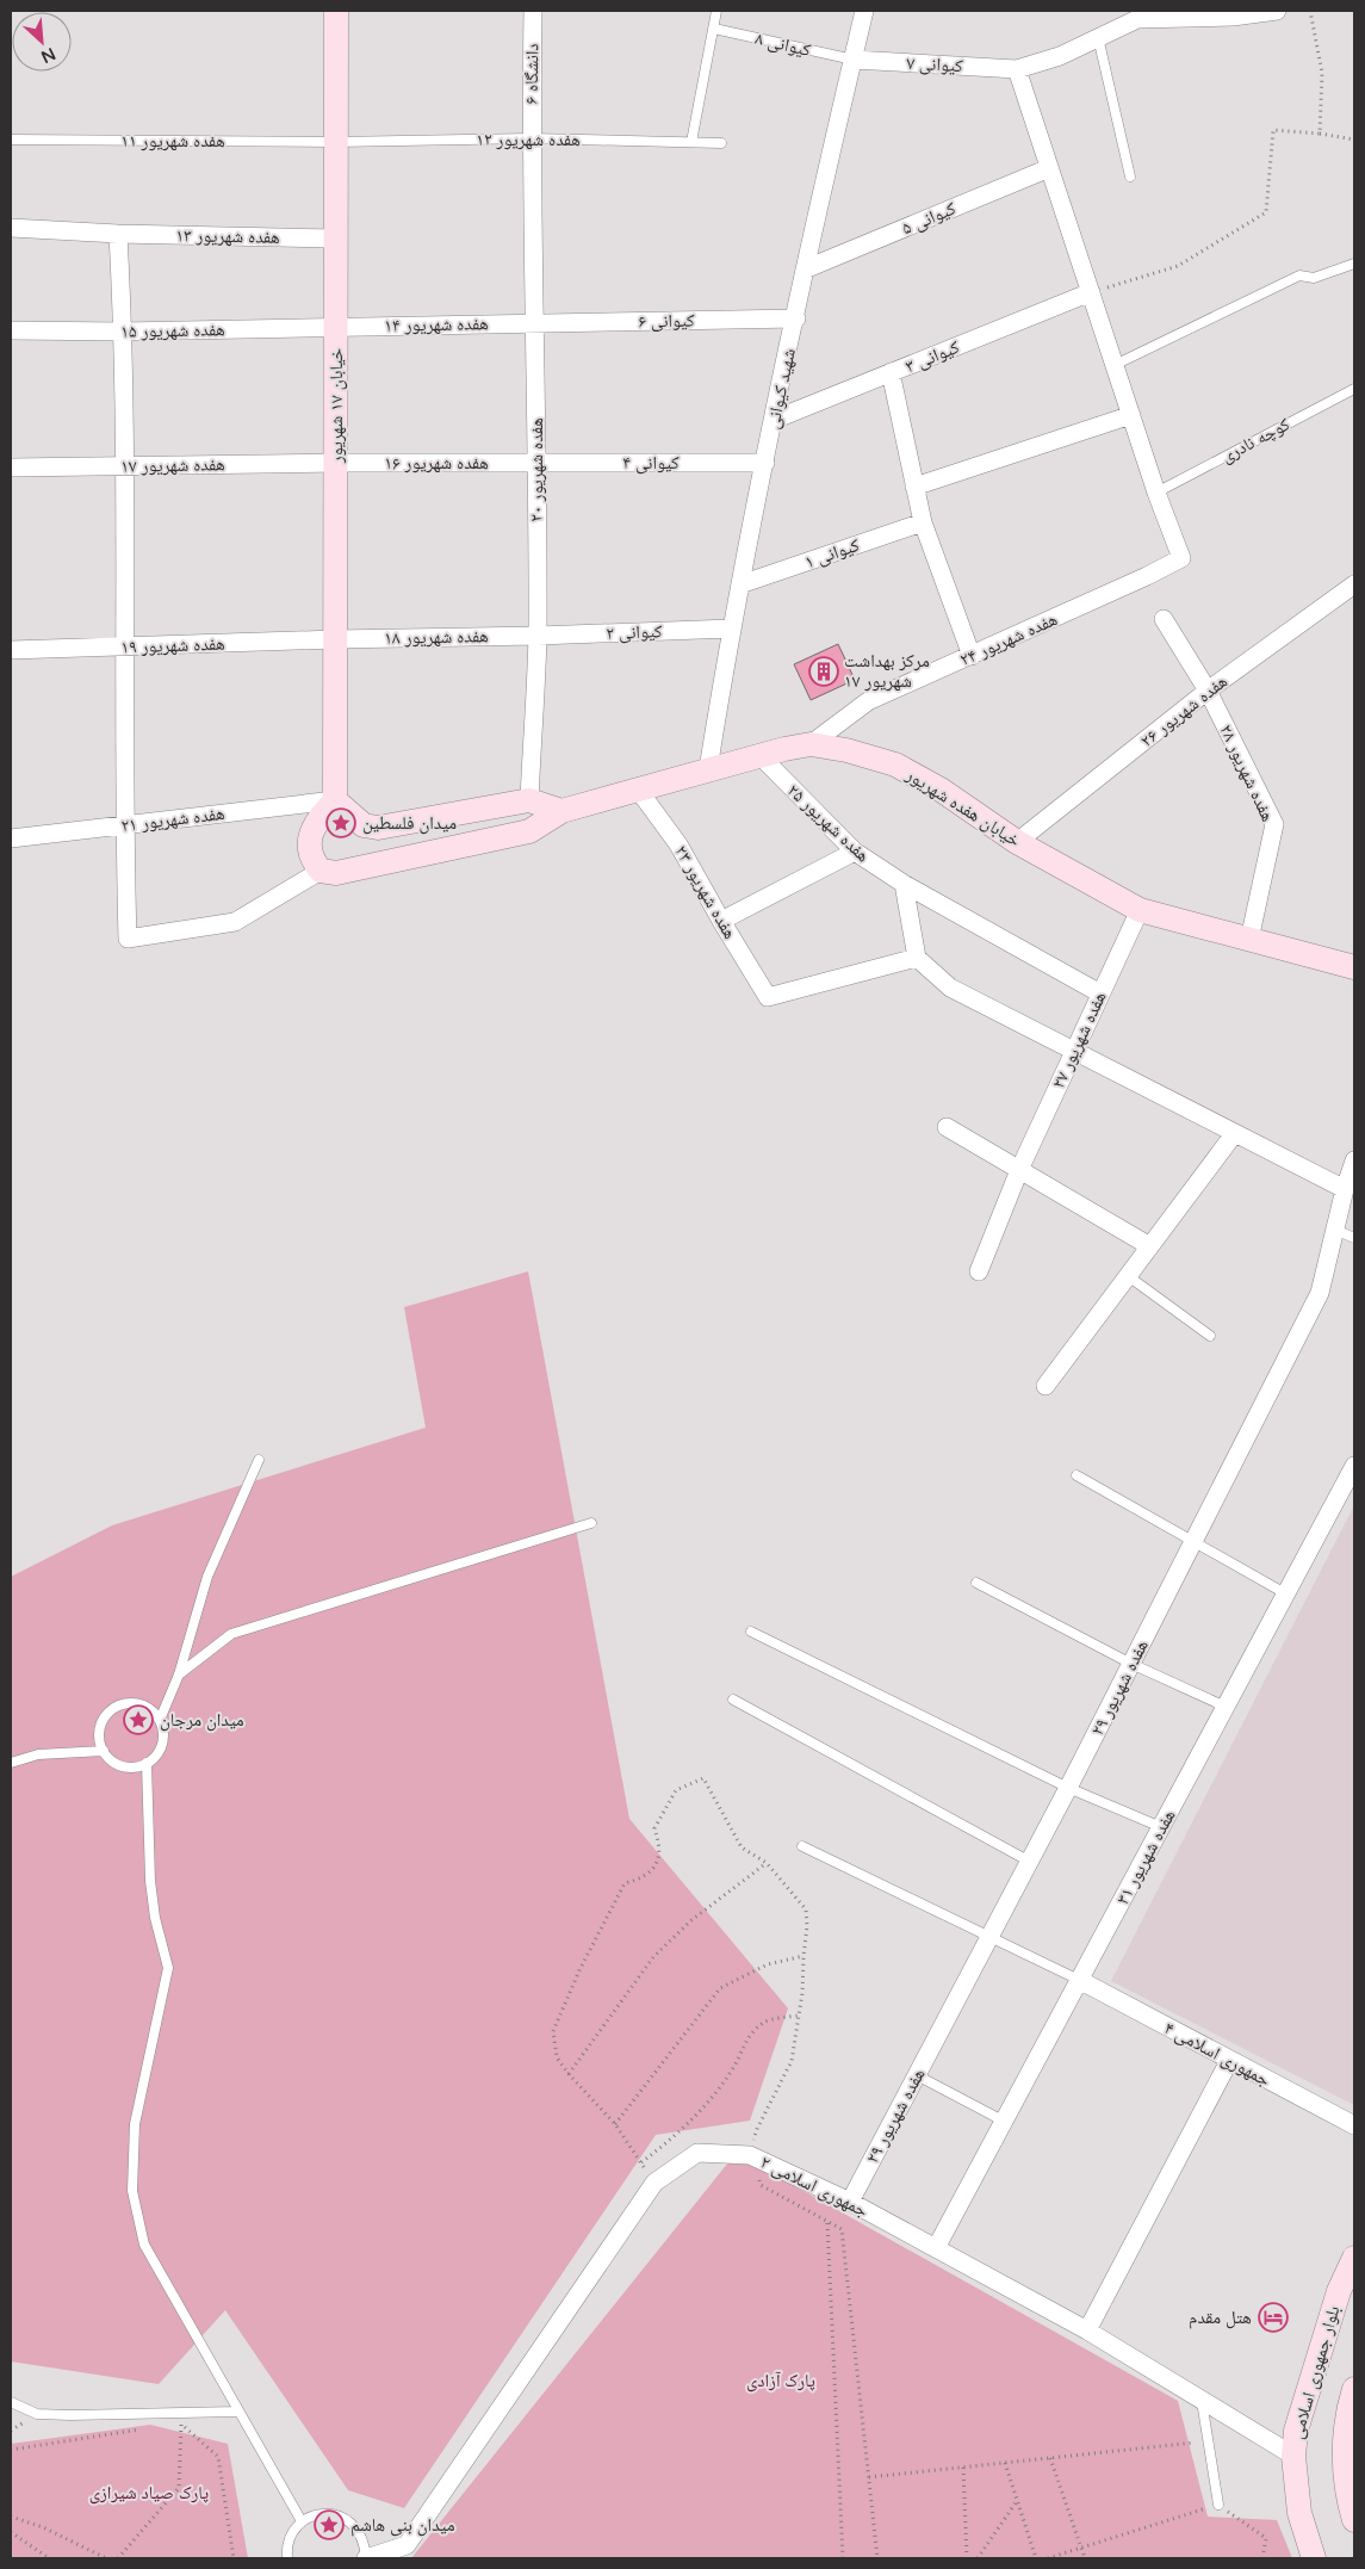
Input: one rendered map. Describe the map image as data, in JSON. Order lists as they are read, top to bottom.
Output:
{
  "streets": {
    "street": [
      "کیوانی ۷",
      "دانشگاه ۶",
      "کیوانی ۵",
      "هفده شهریور ۱۳",
      "کیوانی ۶",
      "هفده شهریور ۱۴",
      "هفده شهریور ۱۵",
      "کیوانی ۳",
      "شهید کیوانی",
      "خیابان ۱۷ شهریور",
      "هفده شهریور ۱۶",
      "کیوانی ۴",
      "هفده شهریور ۱۷",
      "هفده شهریور ۲۰",
      "کیوانی ۱",
      "کیوانی ۲",
      "هفده شهریور ۱۸",
      "هفده شهریور ۲۴",
      "هفده شهریور ۱۹",
      "هفده شهریور ۲۶",
      "هفده شهریور ۲۸",
      "خیابان هفده شهریور",
      "هفده شهریور ۲۱",
      "هفده شهریور ۲۵",
      "هفده شهریور ۲۳",
      "هفده شهریور ۲۷",
      "هفده شهریور ۲۹",
      "هفده شهریور ۳۱",
      "جمهوری اسلامی ۴",
      "جمهوری اسلامی ۲",
      "بلوار جمهوری اسلامی"
    ],
    "lane": [
      "کیوانی ۸",
      "هفده شهریور ۱۲",
      "هفده شهریور ۱۱",
      "کوچه نادری"
    ]
  },
  "crossings": [
    ["کیوانی ۸", "کیوانی ۷"],
    ["کیوانی ۸", "شهید کیوانی"],
    ["کیوانی ۷", "شهید کیوانی"],
    ["دانشگاه ۶", "هفده شهریور ۱۲"],
    ["دانشگاه ۶", "هفده شهریور ۲۰"],
    ["هفده شهریور ۱۲", "هفده شهریور ۱۱"],
    ["هفده شهریور ۱۲", "خیابان ۱۷ شهریور"],
    ["هفده شهریور ۱۲", "هفده شهریور ۲۰"],
    ["هفده شهریور ۱۱", "خیابان ۱۷ شهریور"],
    ["کیوانی ۵", "شهید کیوانی"],
    ["هفده شهریور ۱۳", "خیابان ۱۷ شهریور"],
    ["کیوانی ۶", "هفده شهریور ۱۴"],
    ["کیوانی ۶", "شهید کیوانی"],
    ["کیوانی ۶", "هفده شهریور ۲۰"],
    ["هفده شهریور ۱۴", "هفده شهریور ۱۵"],
    ["هفده شهریور ۱۴", "خیابان ۱۷ شهریور"],
    ["هفده شهریور ۱۴", "هفده شهریور ۲۰"],
    ["هفده شهریور ۱۵", "خیابان ۱۷ شهریور"],
    ["کیوانی ۳", "شهید کیوانی"],
    ["شهید کیوانی", "کیوانی ۴"],
    ["شهید کیوانی", "کیوانی ۱"],
    ["شهید کیوانی", "کیوانی ۲"],
    ["شهید کیوانی", "خیابان هفده شهریور"],
    ["خیابان ۱۷ شهریور", "هفده شهریور ۱۶"],
    ["خیابان ۱۷ شهریور", "هفده شهریور ۱۷"],
    ["خیابان ۱۷ شهریور", "هفده شهریور ۱۸"],
    ["خیابان ۱۷ شهریور", "هفده شهریور ۱۹"],
    ["خیابان ۱۷ شهریور", "هفده شهریور ۲۱"],
    ["کوچه نادری", "هفده شهریور ۲۴"],
    ["هفده شهریور ۱۶", "کیوانی ۴"],
    ["هفده شهریور ۱۶", "هفده شهریور ۱۷"],
    ["هفده شهریور ۱۶", "هفده شهریور ۲۰"],
    ["کیوانی ۴", "هفده شهریور ۲۰"],
    ["هفده شهریور ۲۰", "کیوانی ۲"],
    ["هفده شهریور ۲۰", "هفده شهریور ۱۸"],
    ["کیوانی ۲", "هفده شهریور ۱۸"],
    ["هفده شهریور ۱۸", "هفده شهریور ۱۹"],
    ["هفده شهریور ۲۴", "خیابان هفده شهریور"],
    ["هفده شهریور ۲۶", "هفده شهریور ۲۸"],
    ["هفده شهریور ۲۶", "خیابان هفده شهریور"],
    ["هفده شهریور ۲۸", "خیابان هفده شهریور"],
    ["خیابان هفده شهریور", "هفده شهریور ۲۵"],
    ["خیابان هفده شهریور", "هفده شهریور ۲۳"],
    ["خیابان هفده شهریور", "هفده شهریور ۲۷"],
    ["هفده شهریور ۲۵", "هفده شهریور ۲۷"],
    ["هفده شهریور ۲۹", "جمهوری اسلامی ۲"],
    ["هفده شهریور ۳۱", "جمهوری اسلامی ۴"],
    ["هفده شهریور ۳۱", "جمهوری اسلامی ۲"],
    ["جمهوری اسلامی ۲", "بلوار جمهوری اسلامی"]
  ],
  "parks": ["پارک آزادی", "پارک صیاد شیرازی"],
  "places": {
    "building": ["مرکز بهداشت ۱۷ شهریور"],
    "place": ["میدان فلسطین", "میدان مرجان", "میدان بنی هاشم"],
    "hotel": ["هتل مقدم"]
  },
  "north": "bottom right"
}
